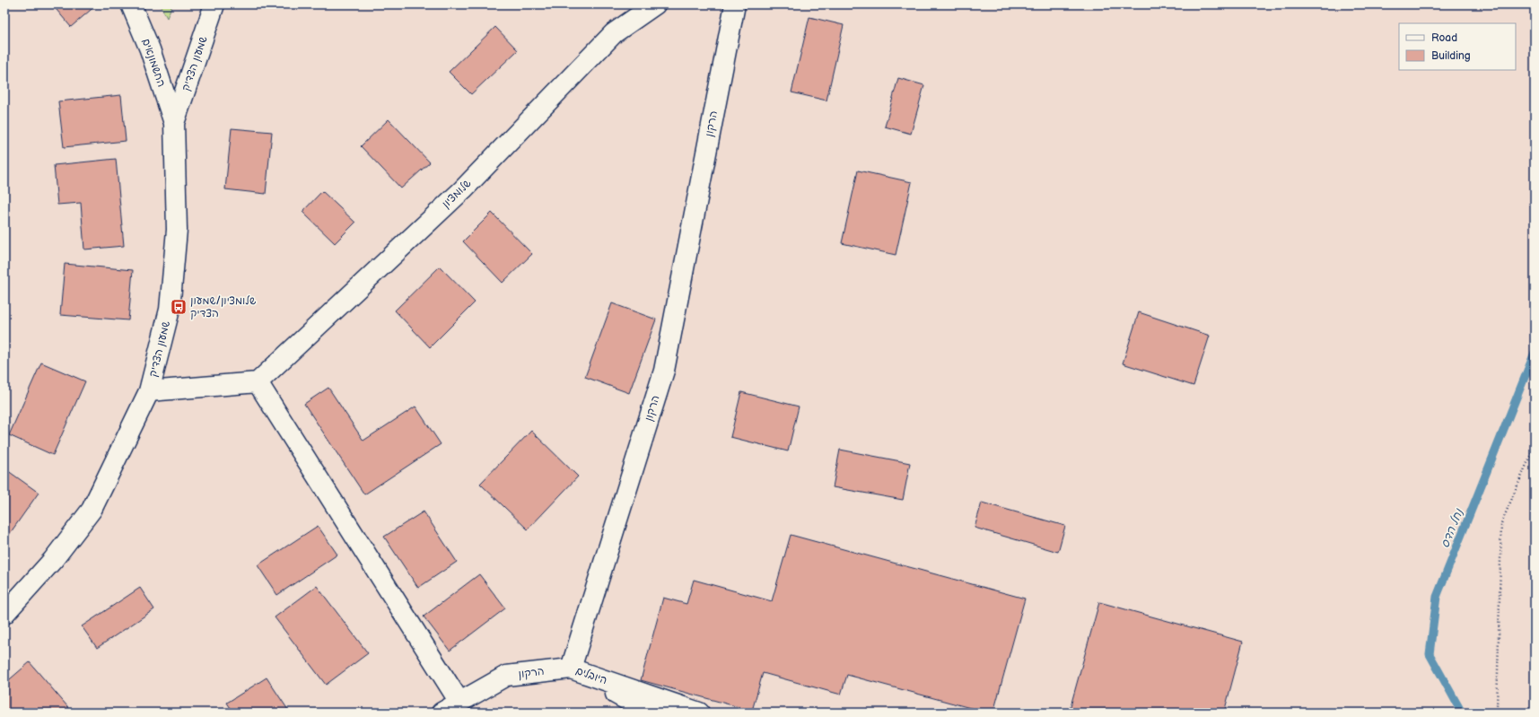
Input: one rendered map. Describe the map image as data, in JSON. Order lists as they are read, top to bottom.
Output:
{
  "streets": {
    "street": [
      "החשמונאים",
      "שמעון הצדיק",
      "הרקון",
      "שלומציון",
      "היובלים"
    ]
  },
  "crossings": [
    ["החשמונאים", "שמעון הצדיק"],
    ["הרקון", "היובלים"]
  ],
  "water": ["נחל הדס"],
  "places": {
    "bus stop": ["שלומציון/שמעון הצדיק"]
  },
  "legend": ["Road", "Building"]
}
